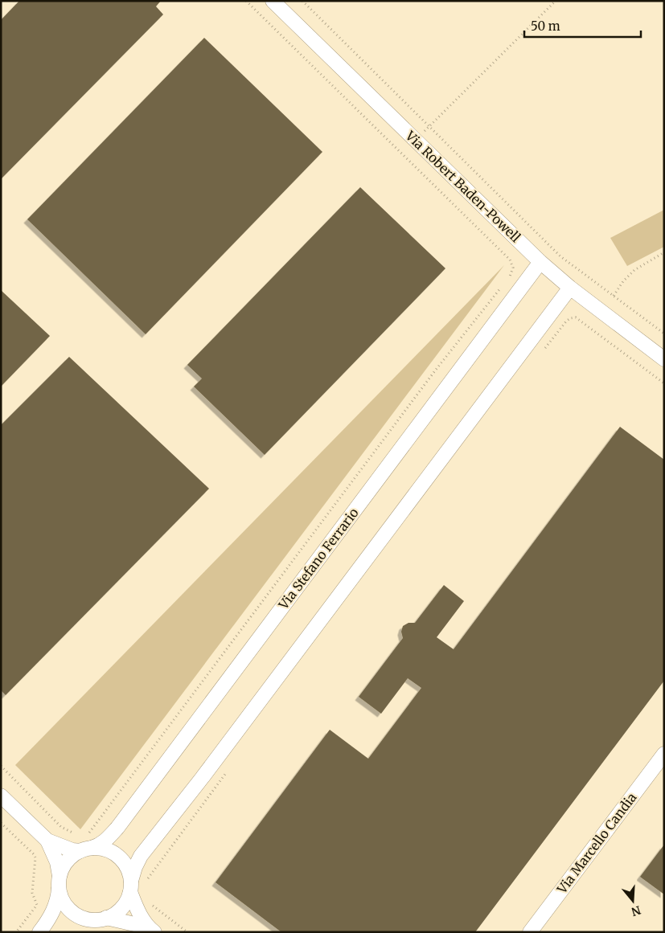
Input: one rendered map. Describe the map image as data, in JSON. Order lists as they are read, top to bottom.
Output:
{
  "streets": {
    "street": ["Via Robert Baden-Powell", "Via Stefano Ferrario", "Via Marcello Candia"]
  },
  "crossings": [
    ["Via Robert Baden-Powell", "Via Stefano Ferrario"]
  ],
  "scale_bar": "50 m",
  "north": "bottom"
}
